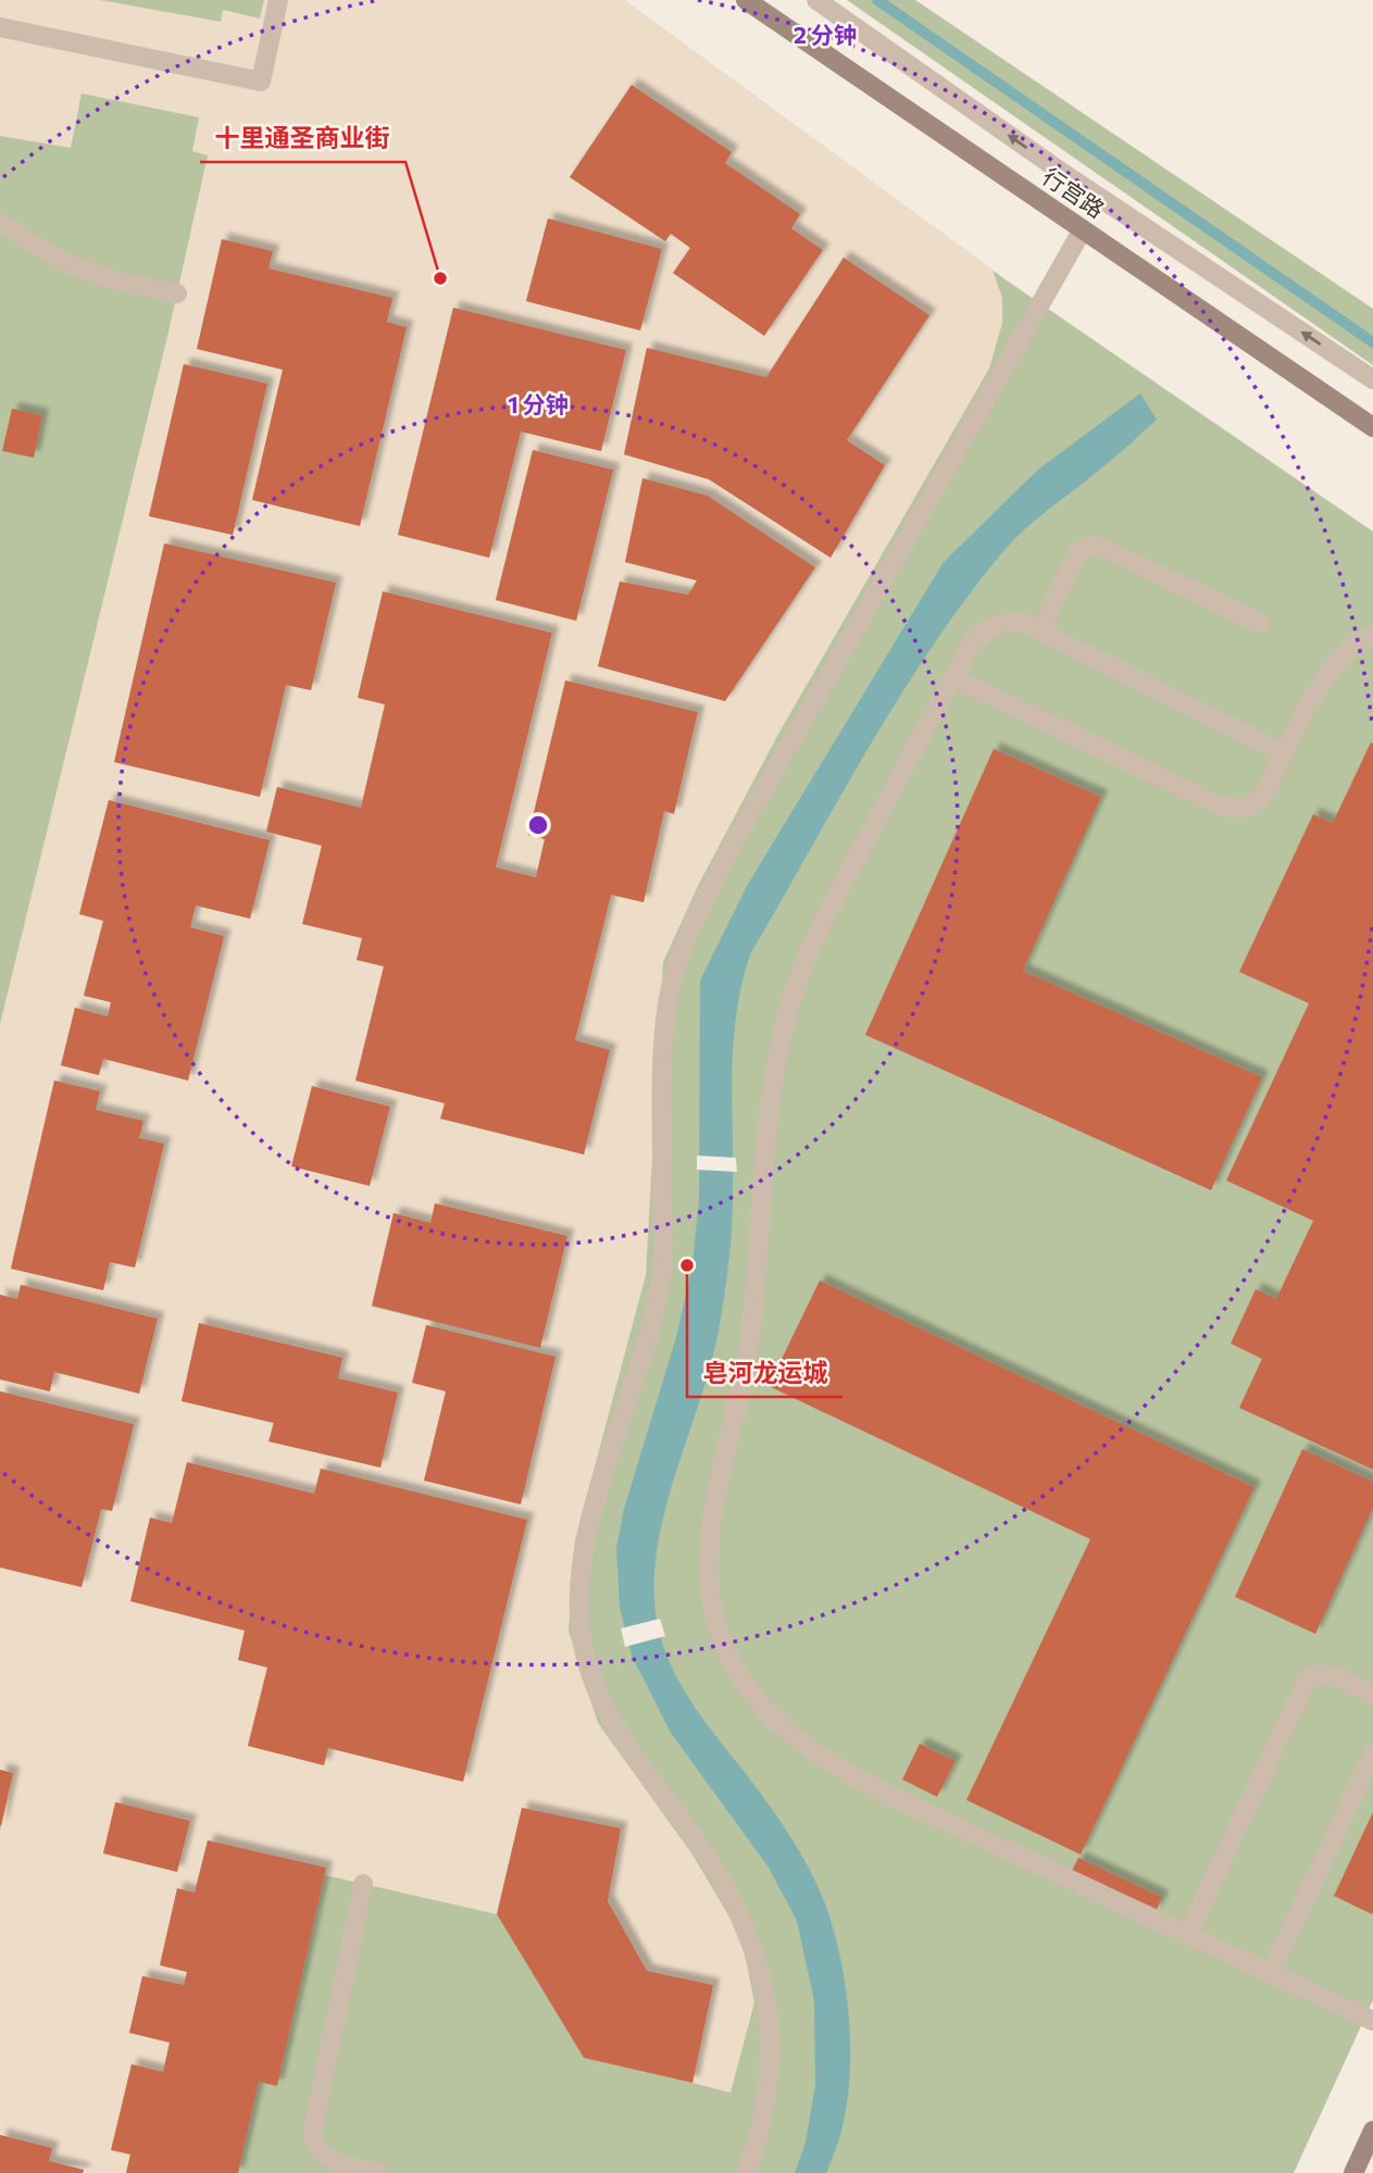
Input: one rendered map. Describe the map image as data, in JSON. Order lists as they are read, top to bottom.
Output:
{
  "streets": {
    "main road": ["行宫路"]
  },
  "places": ["十里通圣商业街", "皂河龙运城"],
  "rings": ["2 分钟", "1 分钟"]
}
